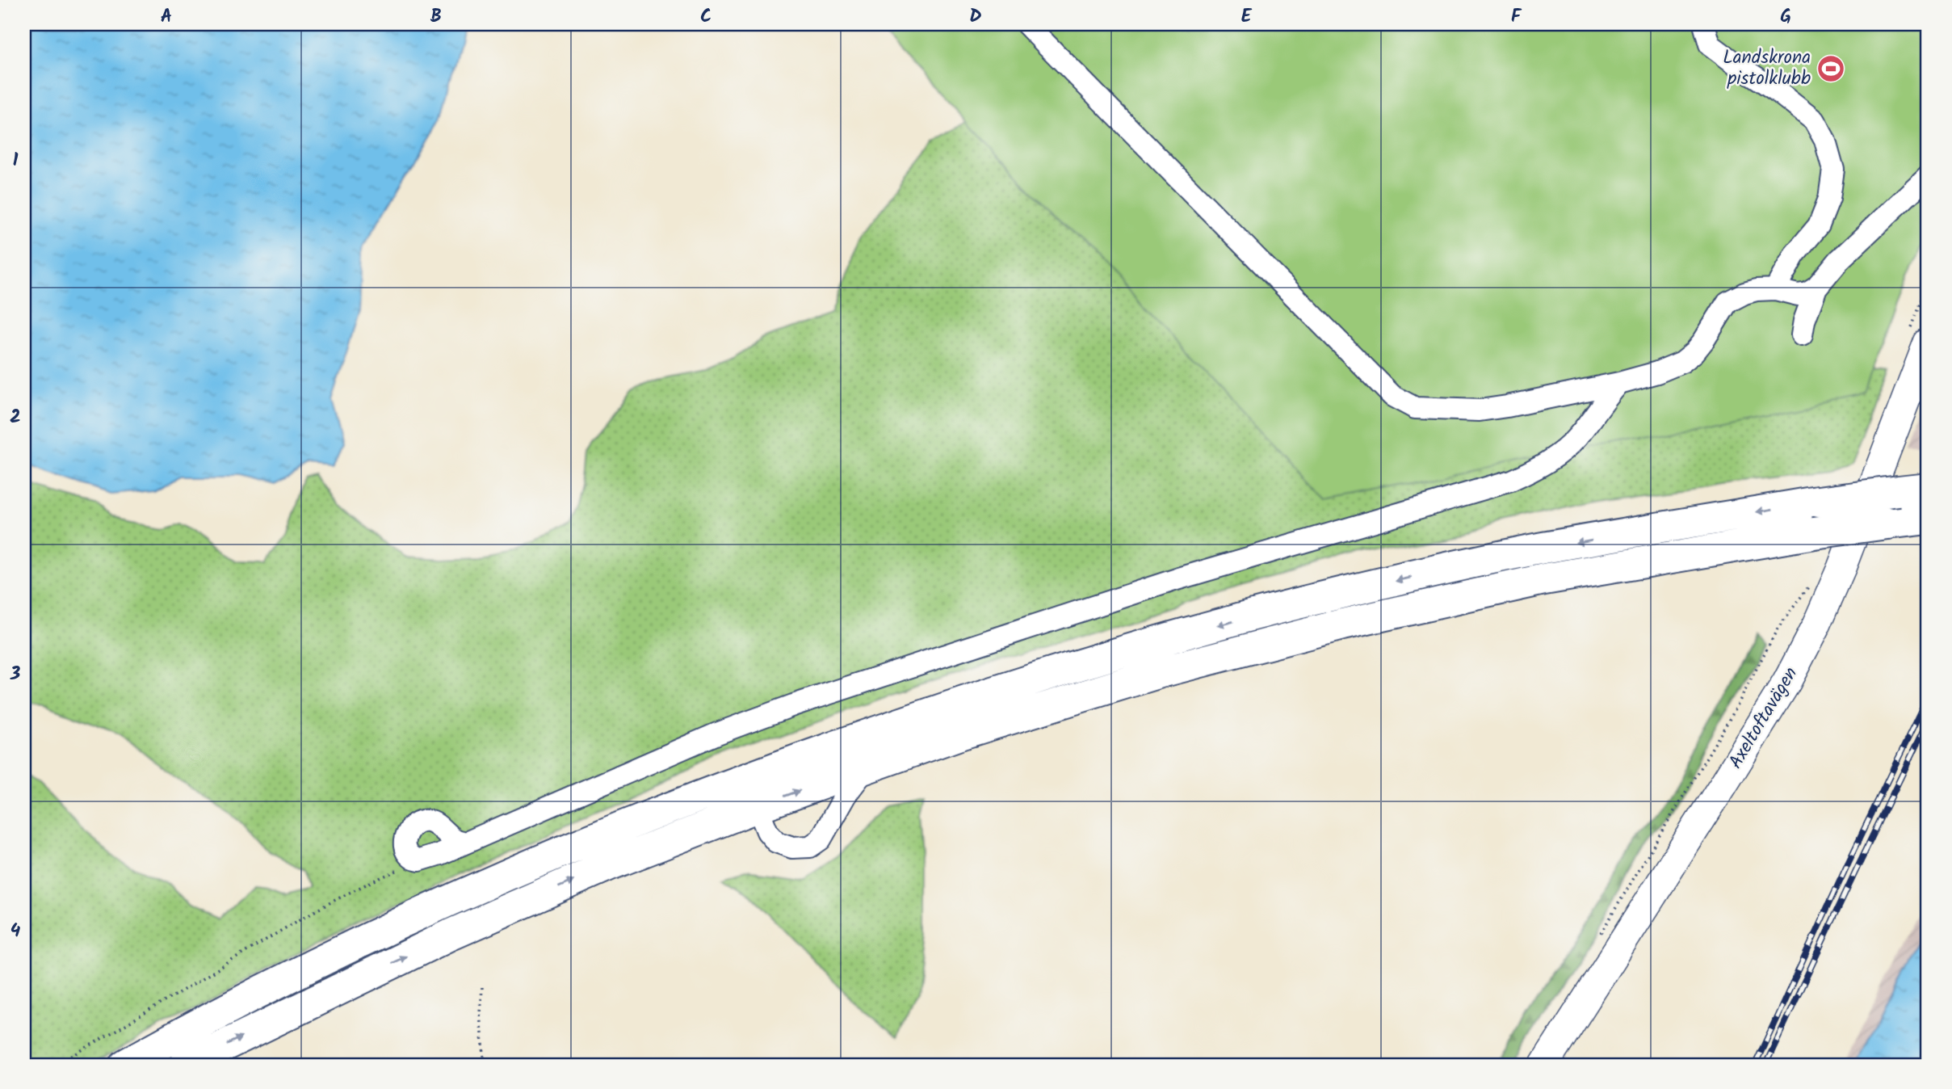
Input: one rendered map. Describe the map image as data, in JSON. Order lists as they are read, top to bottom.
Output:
{
  "streets": {
    "main road": ["Axeltoftavägen"]
  },
  "places": {
    "sports": ["Landskrona pistolklubb"]
  },
  "grid": {
    "columns": [
      "A",
      "B",
      "C",
      "D",
      "E",
      "F",
      "G"
    ],
    "rows": [
      "1",
      "2",
      "3",
      "4"
    ]
  }
}
